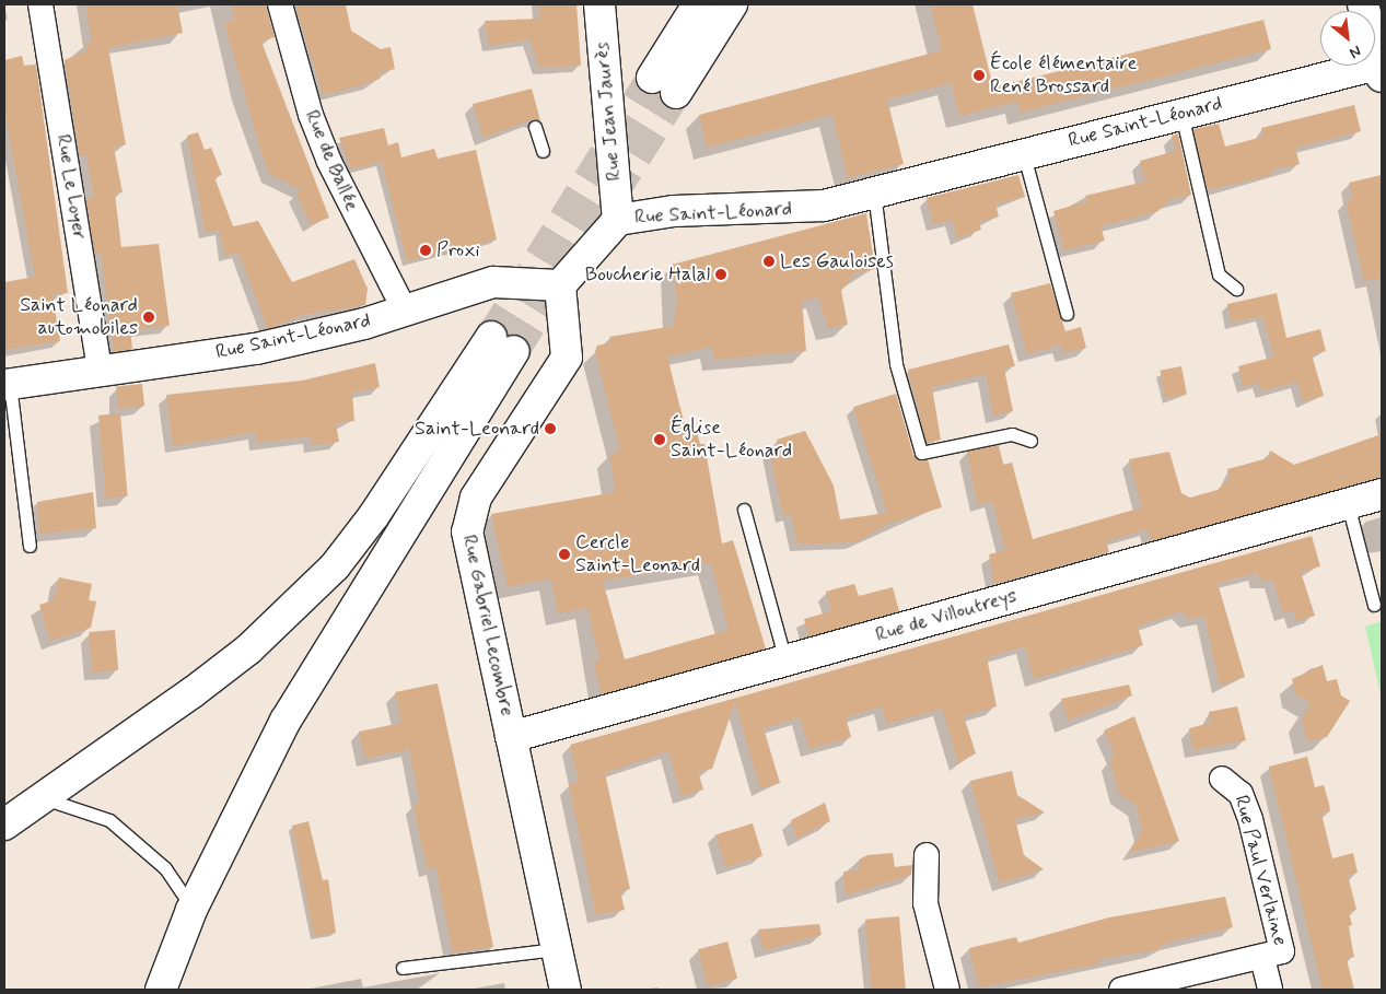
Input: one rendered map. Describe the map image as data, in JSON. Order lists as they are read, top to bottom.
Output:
{
  "streets": {
    "main road": [
      "Rue Jean Jaurès",
      "Rue Saint-Léonard",
      "Rue de Villoutreys",
      "Rue Gabriel Lecombre"
    ],
    "street": ["Rue de Ballée", "Rue Le Loyer", "Rue Paul Verlaine"]
  },
  "crossings": [
    ["Rue Jean Jaurès", "Rue Saint-Léonard"],
    ["Rue Saint-Léonard", "Rue de Ballée"],
    ["Rue Saint-Léonard", "Rue Le Loyer"],
    ["Rue Saint-Léonard", "Rue Gabriel Lecombre"],
    ["Rue de Villoutreys", "Rue Gabriel Lecombre"]
  ],
  "places": [
    "École élémentaire René Brossard",
    "Proxi",
    "Les Gauloises",
    "Boucherie Halal",
    "Saint Léonard automobiles",
    "Saint-Leonard",
    "Église Saint-Léonard",
    "Cercle Saint-Leonard"
  ],
  "north": "bottom right"
}
